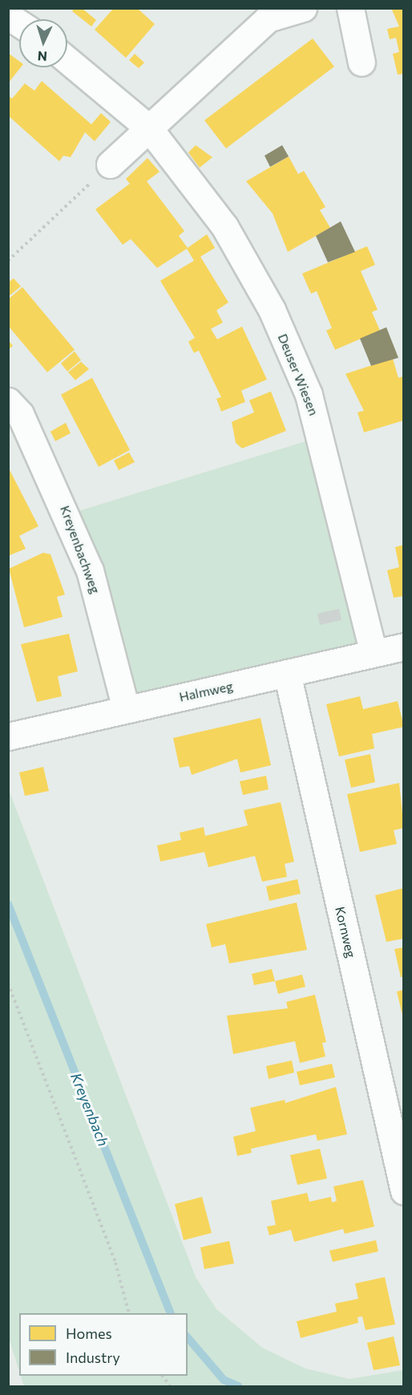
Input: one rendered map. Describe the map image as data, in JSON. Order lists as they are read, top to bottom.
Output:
{
  "streets": {
    "street": [
      "Deuser Wiesen",
      "Kreyenbachweg",
      "Halmweg",
      "Kornweg"
    ]
  },
  "crossings": [
    ["Deuser Wiesen", "Halmweg"],
    ["Kreyenbachweg", "Halmweg"],
    ["Halmweg", "Kornweg"]
  ],
  "water": ["Kreyenbach"],
  "legend": ["Homes", "Industry"],
  "north": "bottom"
}
